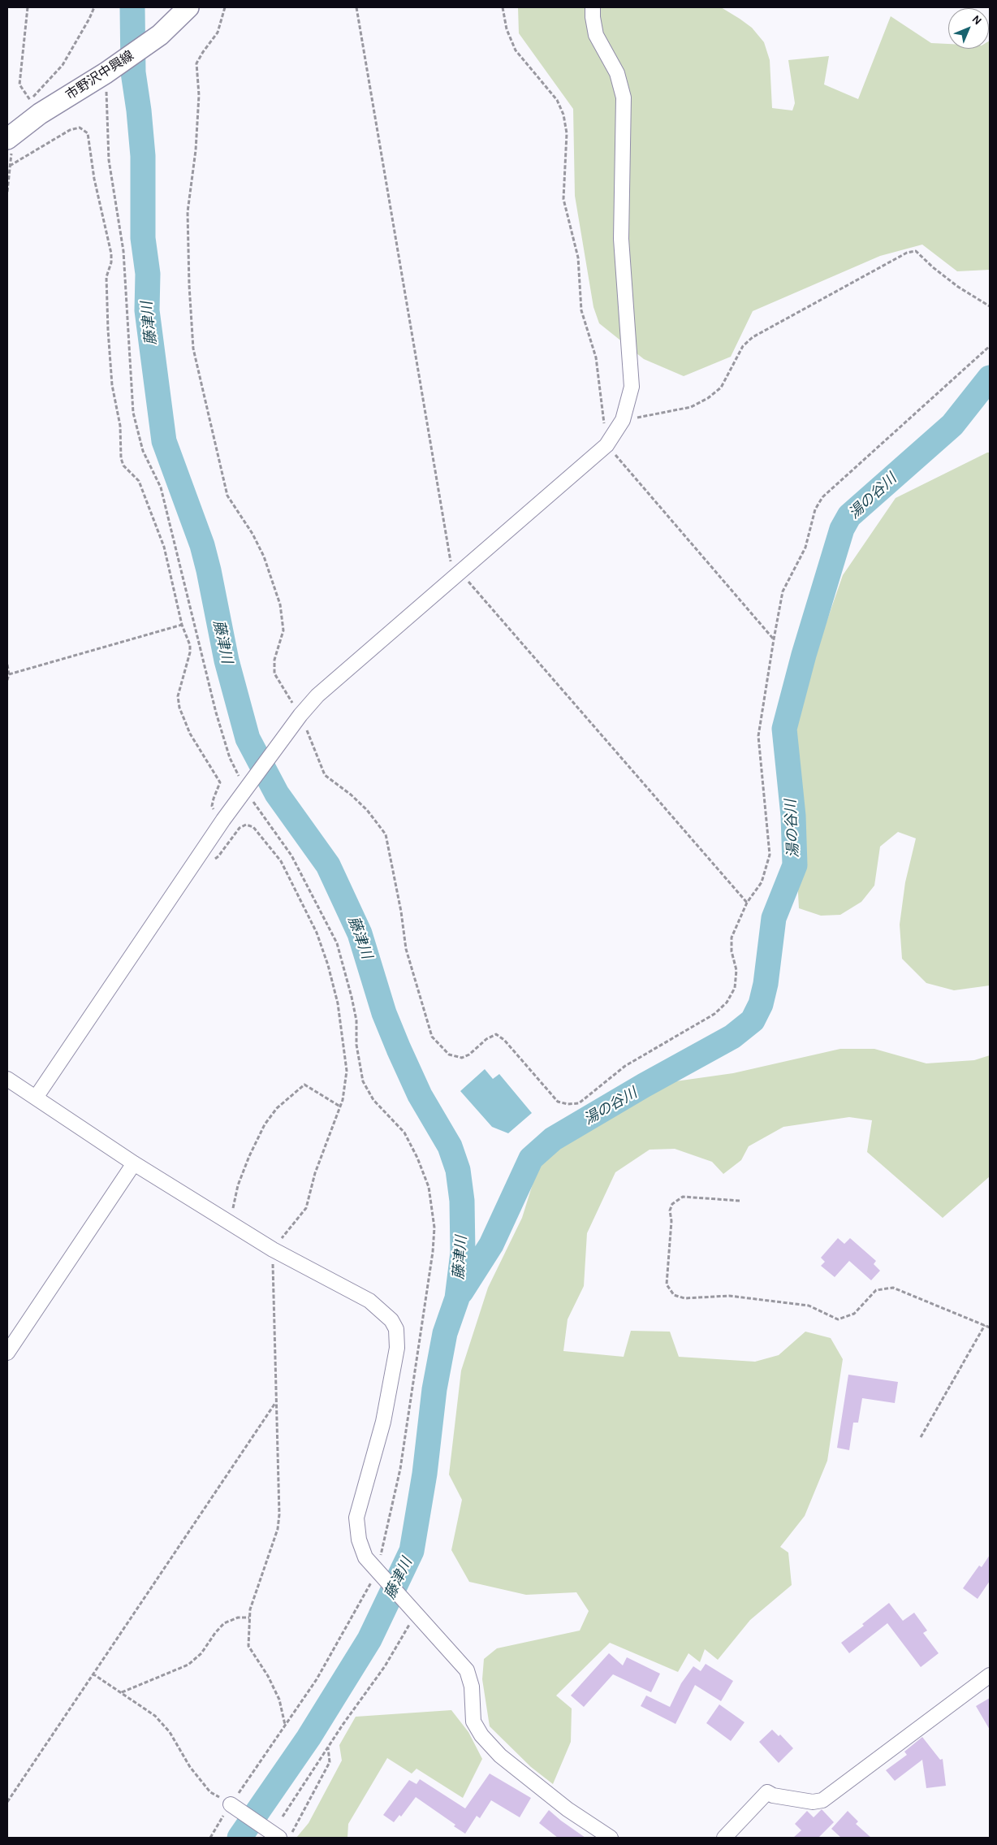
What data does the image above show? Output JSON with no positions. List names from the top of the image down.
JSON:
{
  "streets": {
    "main road": ["市野沢中興線"]
  },
  "water": ["藤津川", "湯の谷川"],
  "north": "top right"
}
